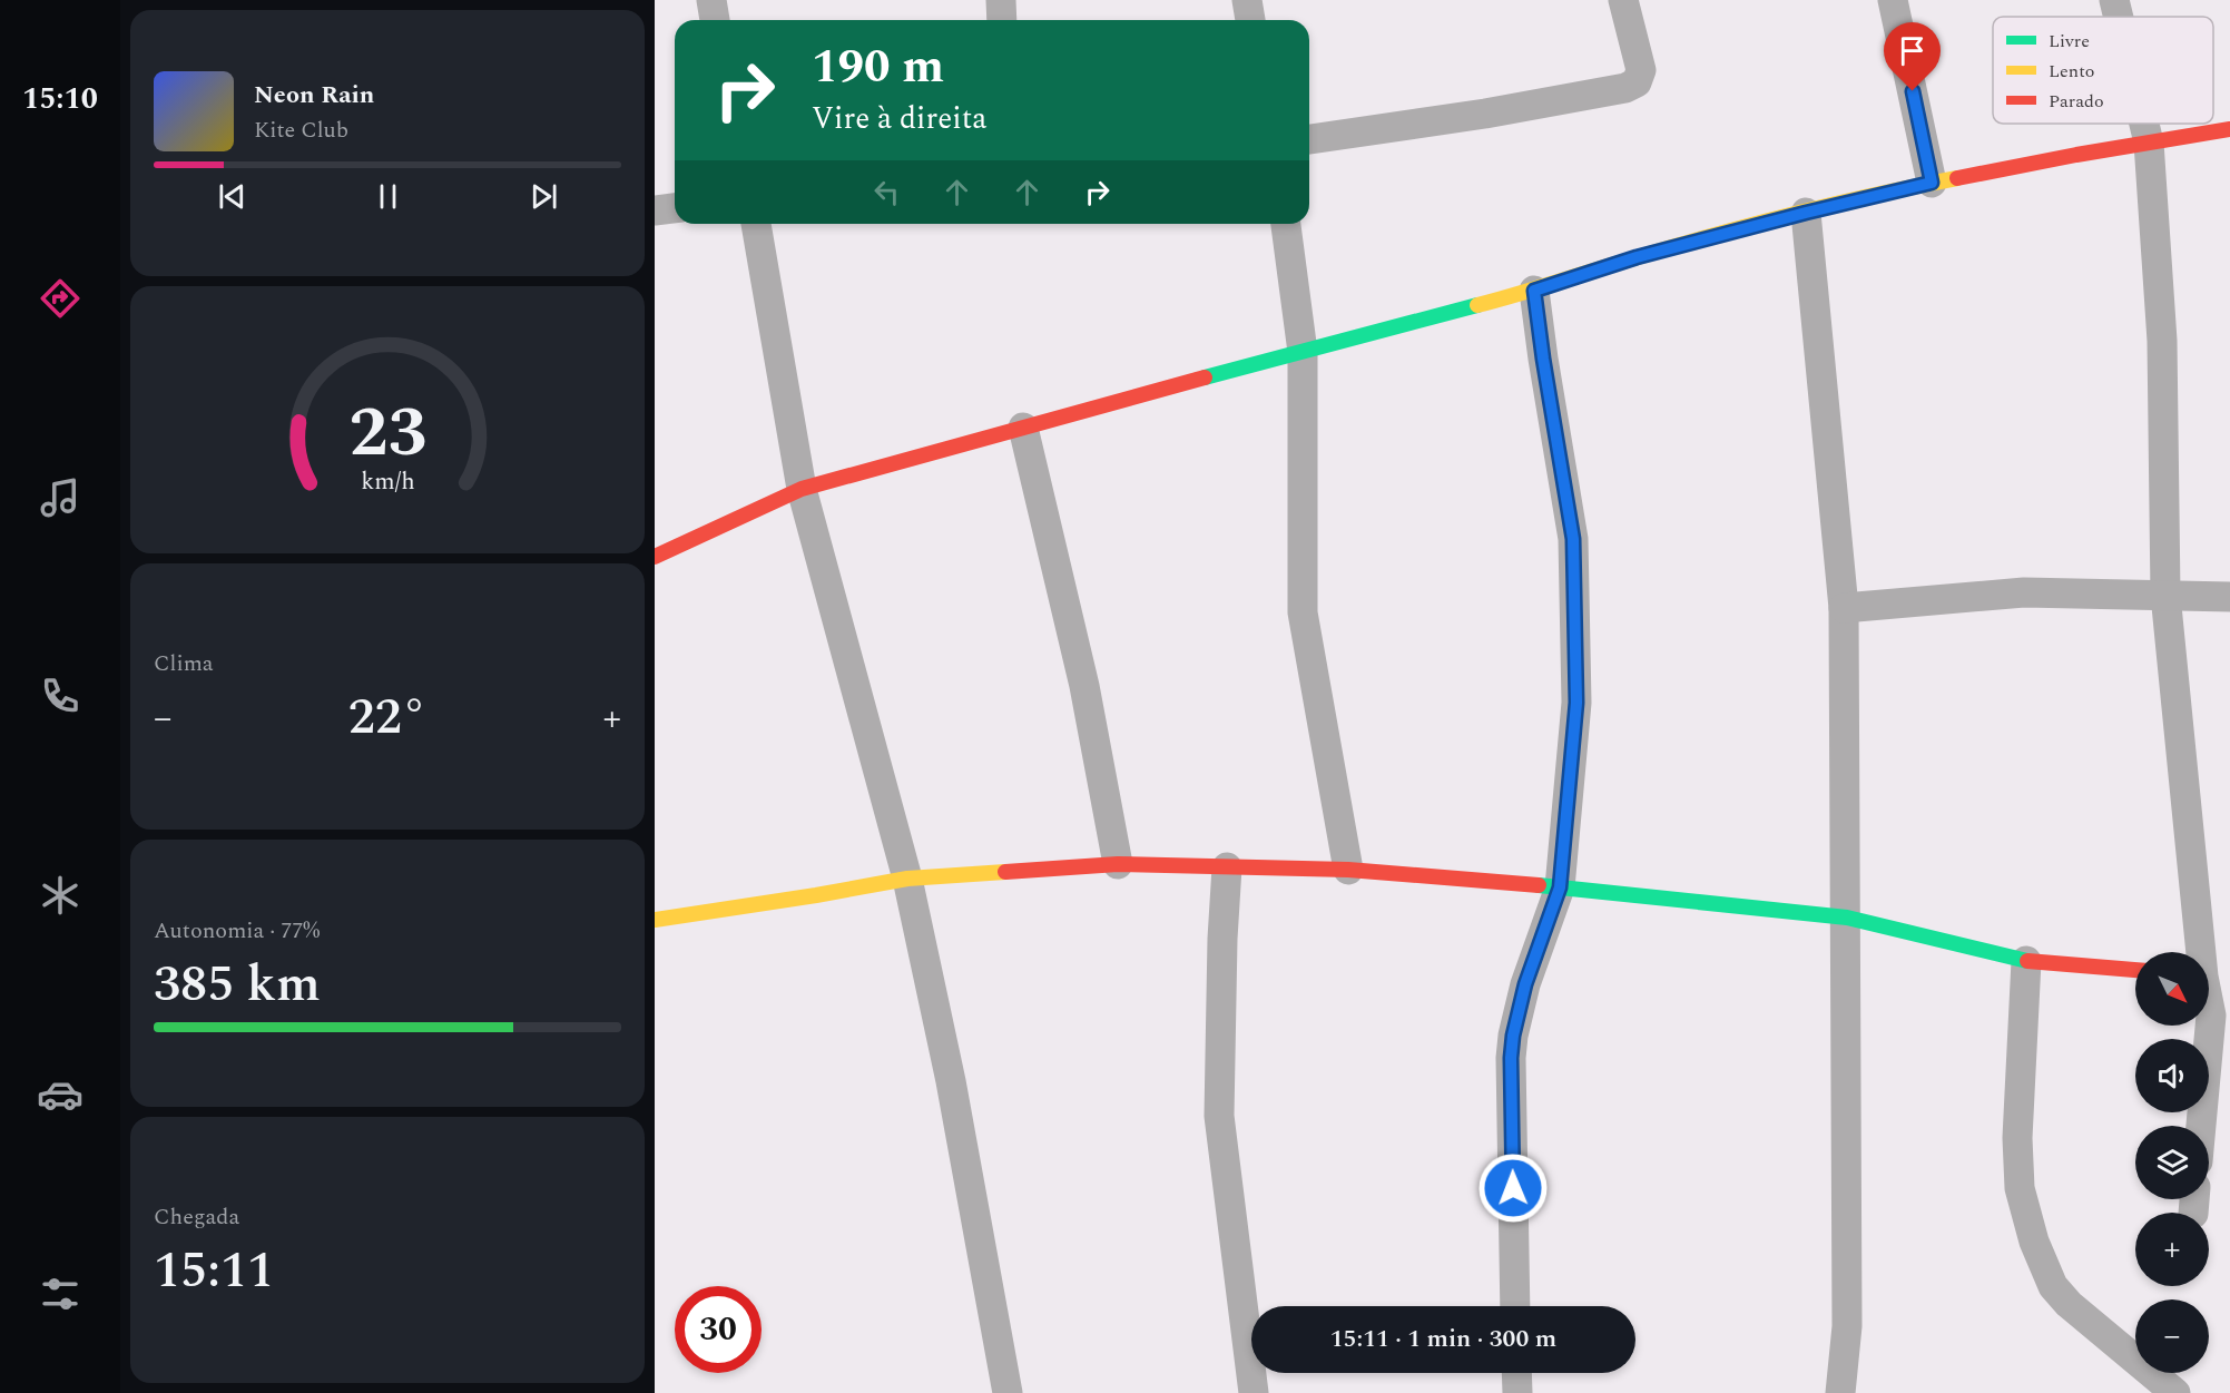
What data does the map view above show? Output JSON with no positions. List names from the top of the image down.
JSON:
{
  "legend": ["Livre", "Lento", "Parado"],
  "north": "bottom right",
  "page": {
    "tabs": "15:10",
    "turn": ["190 m", "Vire à direita"],
    "song": ["Neon Rain", "Kite Club"],
    "tile": [
      "Clima",
      ["Autonomia · 77%", "385 km"],
      ["Chegada", "15:11"]
    ],
    "heat": ["−", "22°", "+"],
    "map_buttons": ["+", "−"],
    "limit": "30",
    "trip": "15:11 · 1 min · 300 m",
    "gauge": ["23", "km/h"]
  }
}
